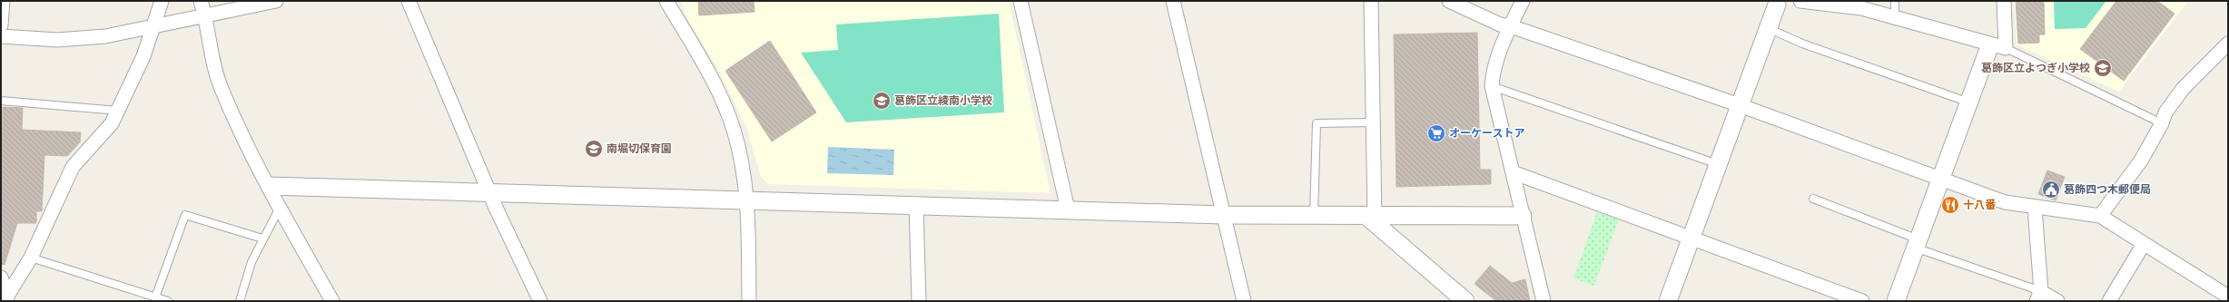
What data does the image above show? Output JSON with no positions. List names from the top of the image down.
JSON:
{
  "places": {
    "school or university": ["葛飾区立よつぎ小学校", "葛飾区立綾南小学校", "南堀切保育園"],
    "supermarket": ["オーケーストア"],
    "public building": ["葛飾四つ木郵便局"],
    "restaurant": ["十八番"]
  }
}
